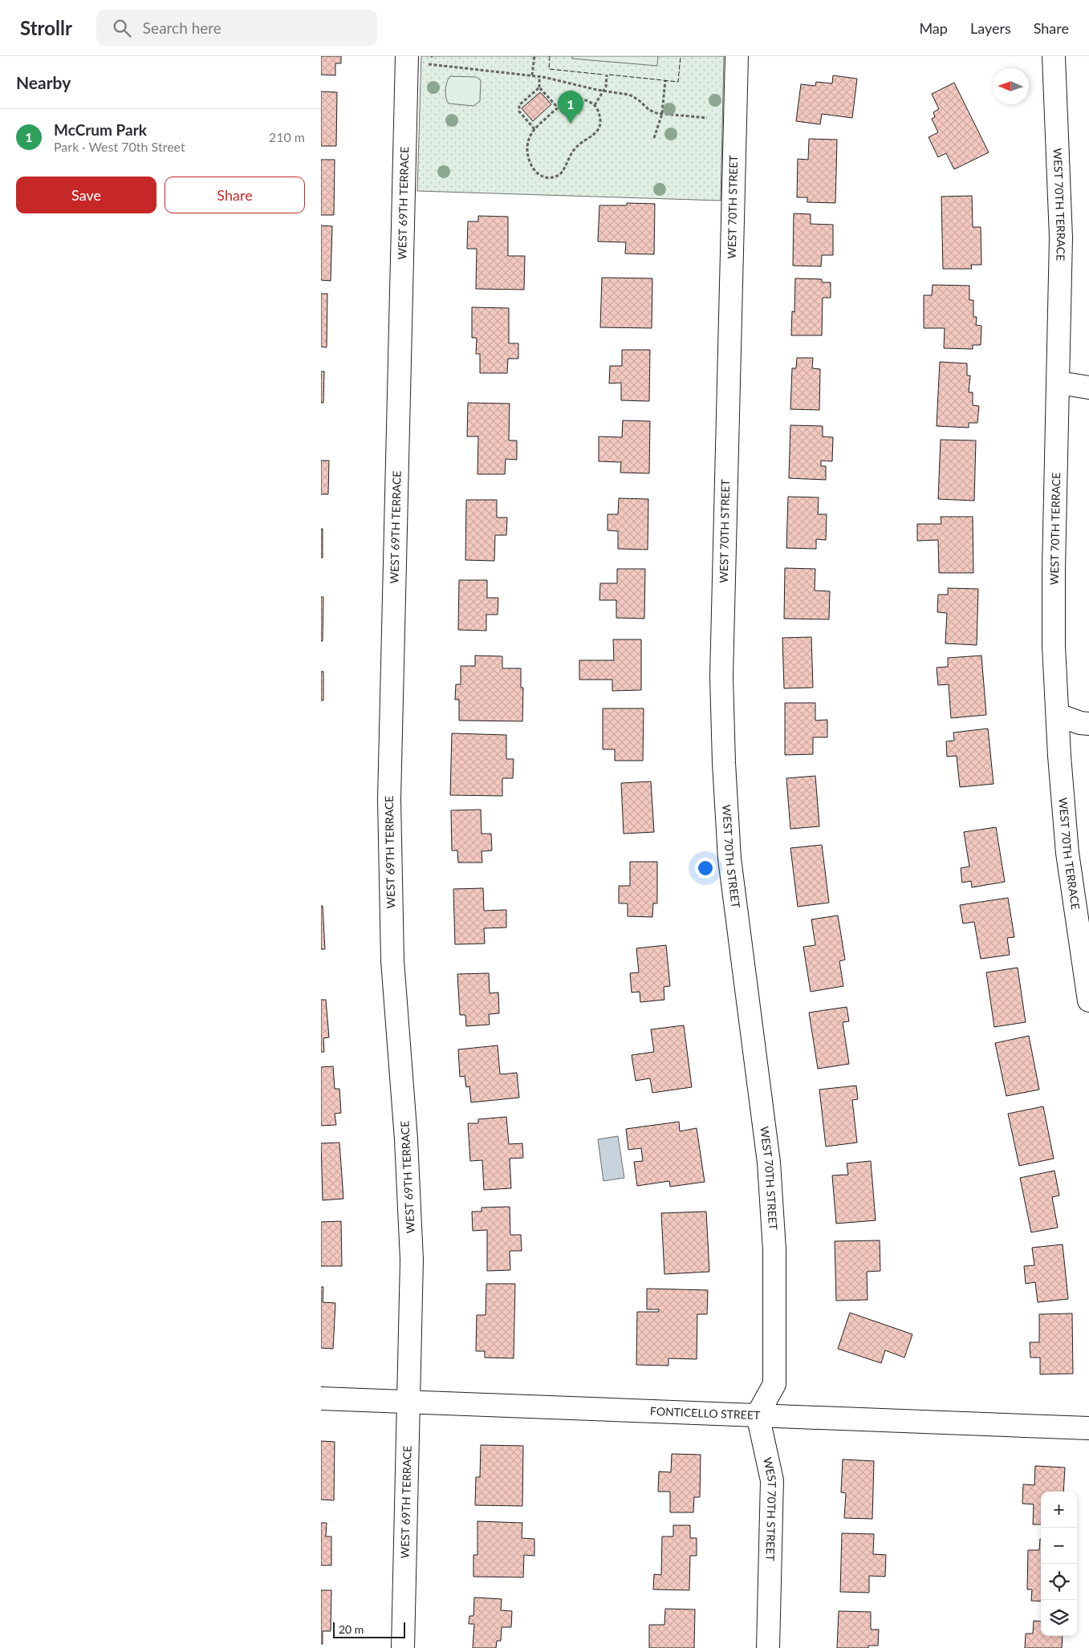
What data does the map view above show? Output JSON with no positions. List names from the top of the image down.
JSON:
{
  "streets": {
    "street": [
      "WEST 69TH TERRACE",
      "WEST 70TH TERRACE",
      "WEST 70TH STREET",
      "FONTICELLO STREET"
    ]
  },
  "crossings": [
    ["WEST 69TH TERRACE", "FONTICELLO STREET"],
    ["WEST 70TH STREET", "FONTICELLO STREET"]
  ],
  "scale_bar": "20 m",
  "north": "left",
  "page": {
    "header": "Strollr",
    "search": "Search here",
    "nav": ["Map", "Layers", "Share"],
    "heading": "Nearby",
    "pins": "1",
    "list": [
      {
        "mark": "1",
        "name": "McCrum Park",
        "note": "Park · West 70th Street",
        "value": "210 m"
      }
    ],
    "buttons": ["Save", "Share"],
    "map_buttons": ["+", "−"],
    "scale": "20 m"
  }
}
